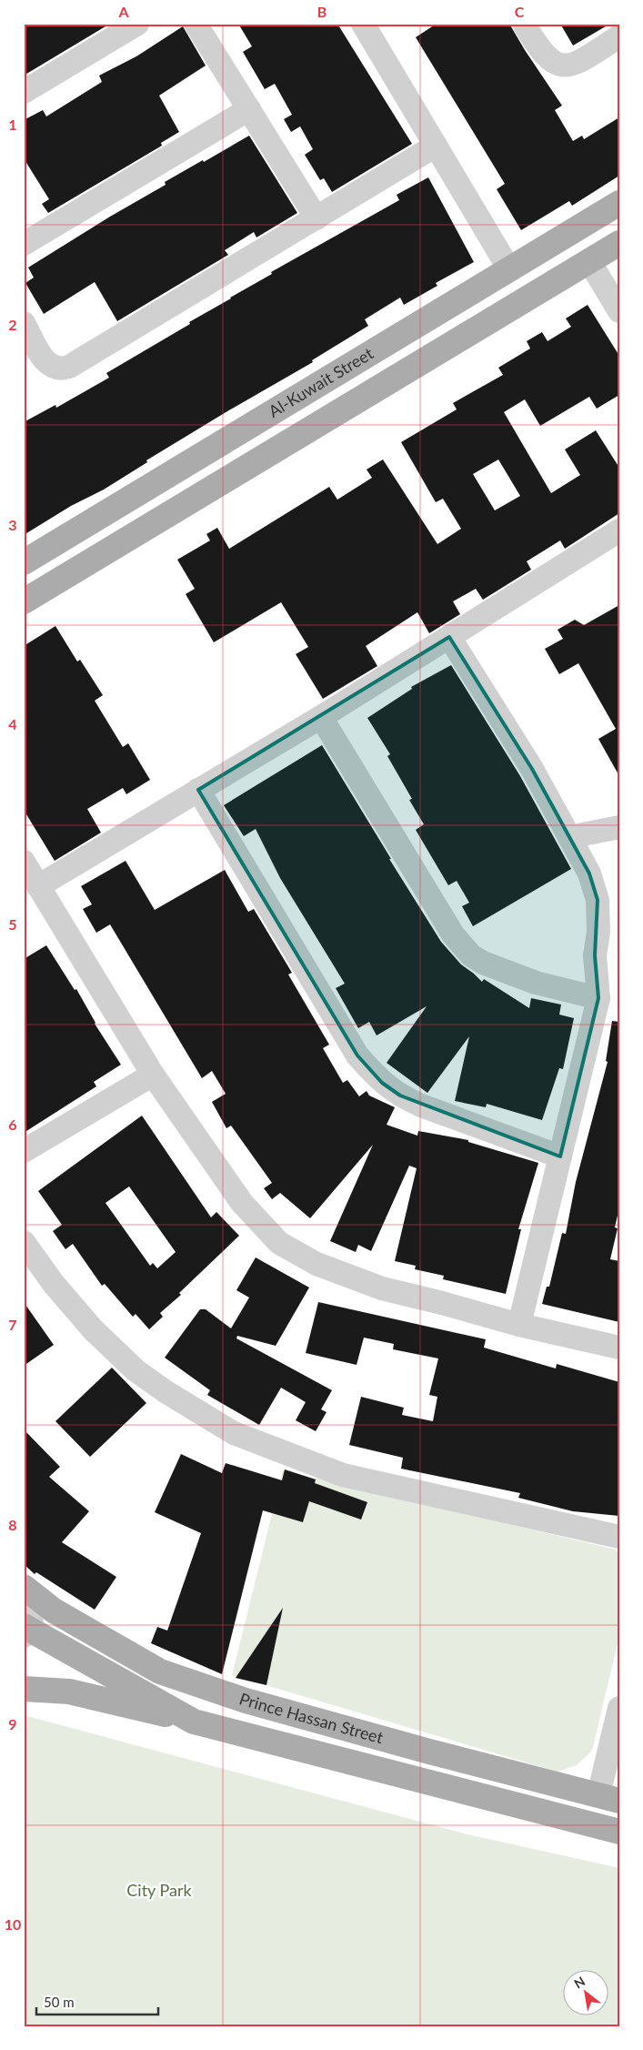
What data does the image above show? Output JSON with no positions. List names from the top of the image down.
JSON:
{
  "streets": {
    "main road": ["Al-Kuwait Street", "Prince Hassan Street"]
  },
  "parks": ["City Park"],
  "scale_bar": "50 m",
  "north": "top left",
  "grid": {
    "columns": ["A", "B", "C"],
    "rows": [
      "1",
      "2",
      "3",
      "4",
      "5",
      "6",
      "7",
      "8",
      "9",
      "10"
    ]
  }
}
